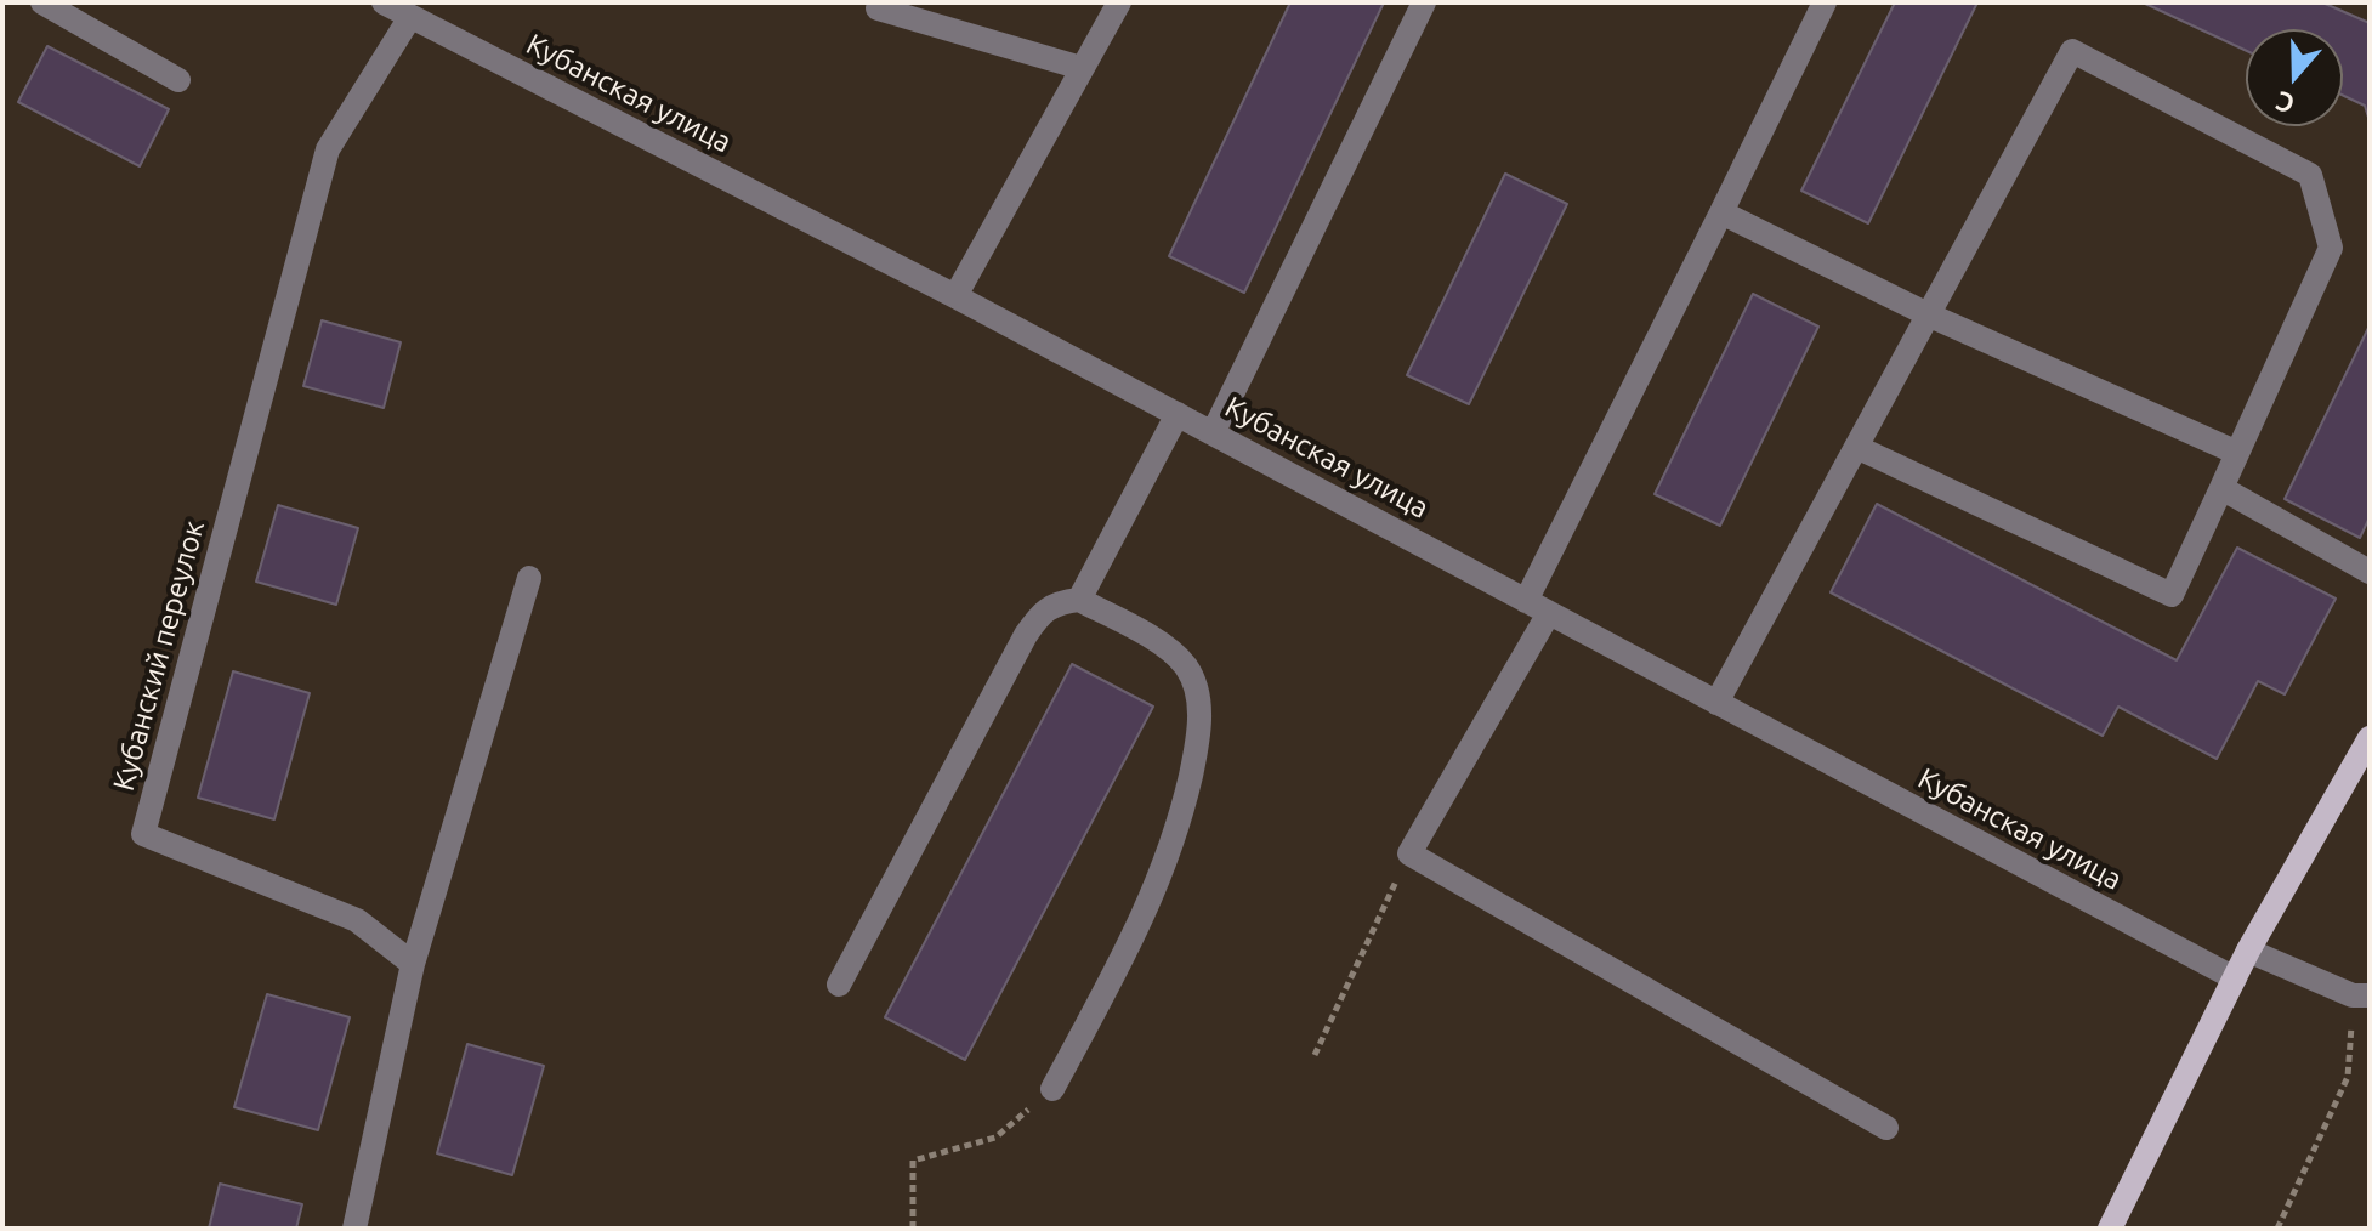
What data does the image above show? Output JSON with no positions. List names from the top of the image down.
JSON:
{
  "streets": {
    "street": ["Кубанская улица", "Кубанский переулок"]
  },
  "crossings": [
    ["Кубанская улица", "Кубанский переулок"]
  ],
  "north": "bottom"
}
